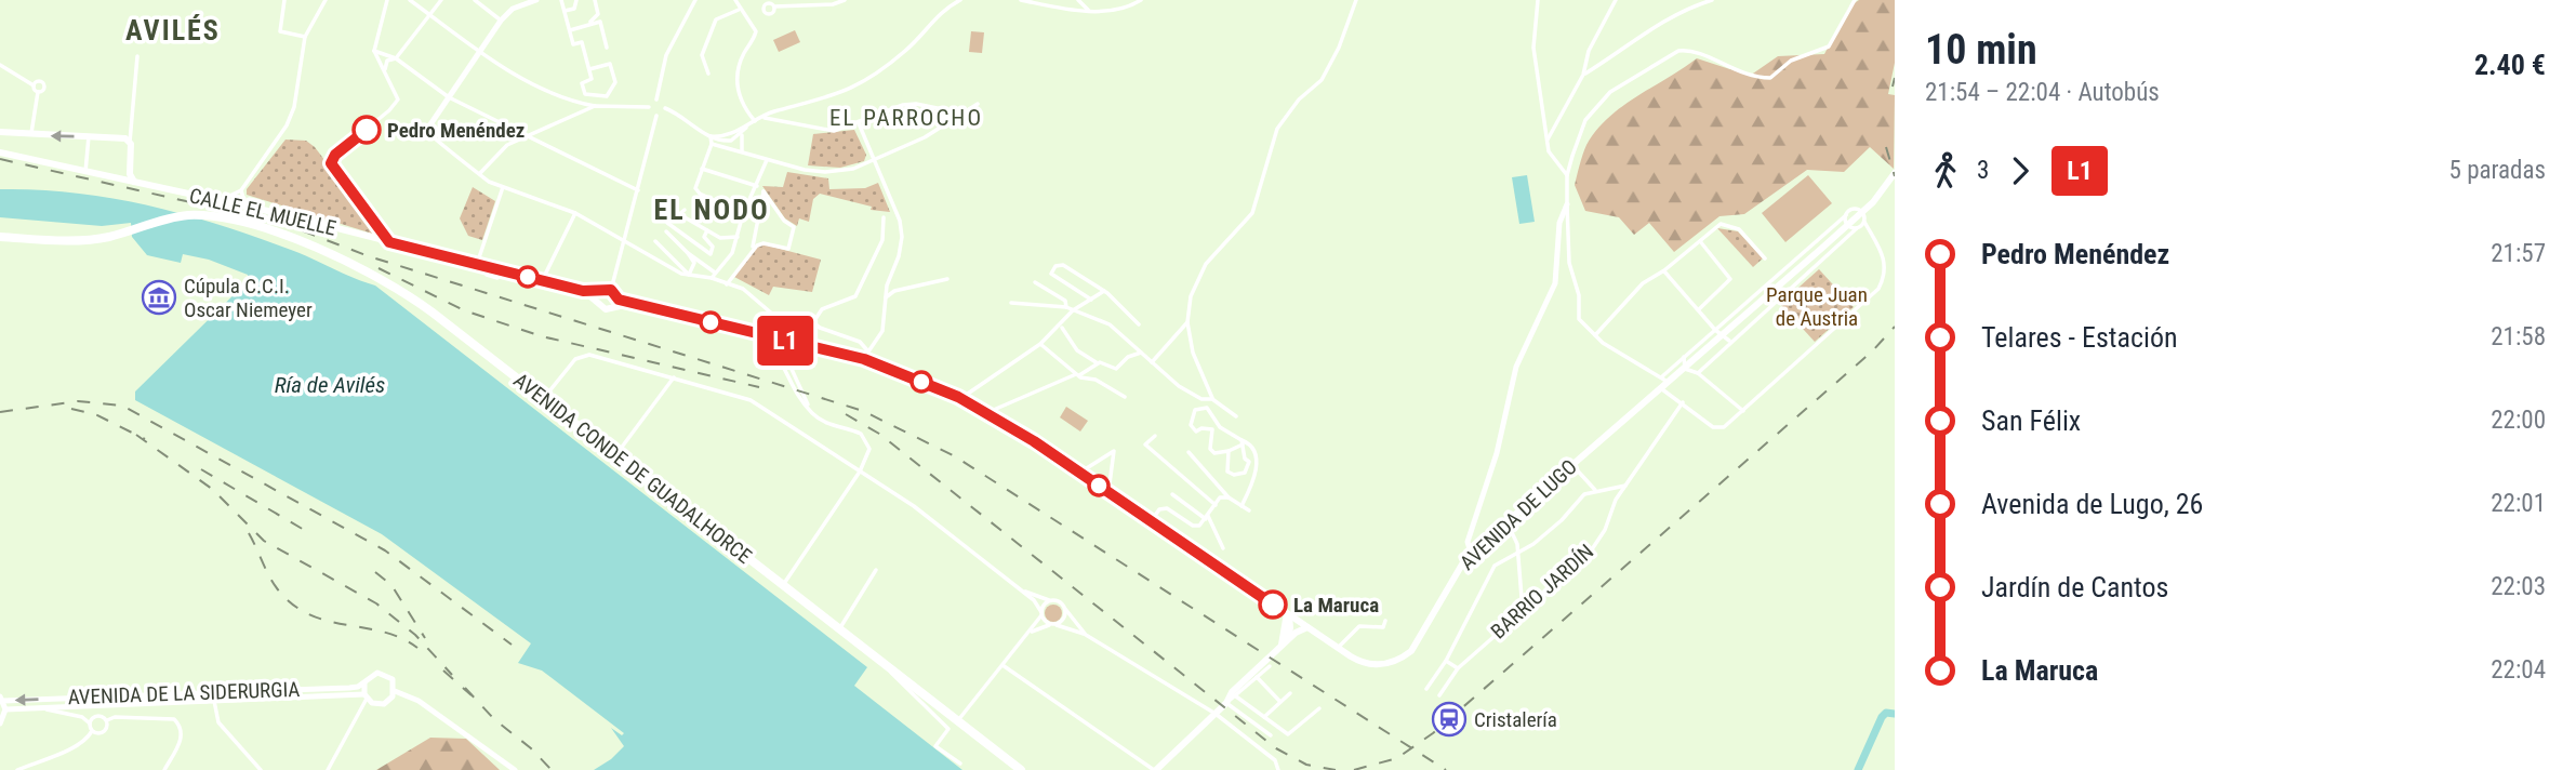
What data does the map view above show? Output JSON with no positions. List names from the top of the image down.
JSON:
{
  "streets": {
    "highway": ["AVENIDA CONDE DE GUADALHORCE"],
    "main road": ["CALLE EL MUELLE", "AVENIDA DE LUGO"],
    "street": ["BARRIO JARDÍN", "AVENIDA DE LA SIDERURGIA"]
  },
  "districts": ["AVILÉS", "EL PARROCHO", "EL NODO"],
  "water": ["Ría de Avilés"],
  "parks": ["Parque Juan de Austria"],
  "places": {
    "other": ["Pedro Menéndez", "La Maruca"],
    "museum": ["Cúpula C.C.I. Oscar Niemeyer"],
    "station": ["Cristalería"]
  },
  "lines": ["bus line L1"],
  "page": {
    "on_map": "L1",
    "heading": ["10 min", "21:54 – 22:04 · Autobús", "2.40 €"],
    "legs": ["3", "L1", "5 paradas"],
    "list": [
      {
        "name": "Pedro Menéndez",
        "value": "21:57"
      },
      {
        "name": "Telares - Estación",
        "value": "21:58"
      },
      {
        "name": "San Félix",
        "value": "22:00"
      },
      {
        "name": "Avenida de Lugo, 26",
        "value": "22:01"
      },
      {
        "name": "Jardín de Cantos",
        "value": "22:03"
      },
      {
        "name": "La Maruca",
        "value": "22:04"
      }
    ]
  }
}
